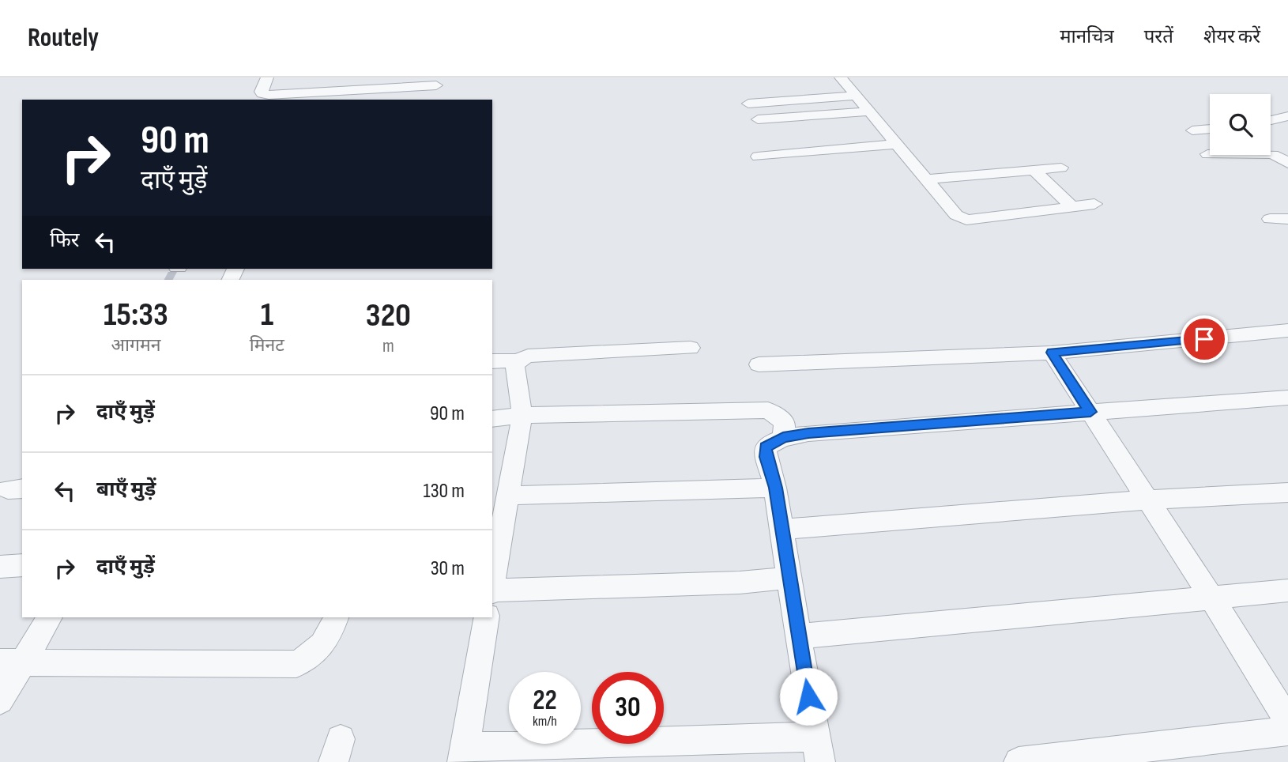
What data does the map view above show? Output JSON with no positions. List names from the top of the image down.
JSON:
{
  "page": {
    "header": "Routely",
    "nav": ["मानचित्र", "परतें", "शेयर करें"],
    "turn": ["90 m", "दाएँ मुड़ें"],
    "then": "फिर",
    "eta": [
      "15:33",
      "आगमन",
      "1",
      "मिनट",
      "320",
      "m"
    ],
    "list": [
      {
        "name": "दाएँ मुड़ें",
        "value": "90 m"
      },
      {
        "name": "बाएँ मुड़ें",
        "value": "130 m"
      },
      {
        "name": "दाएँ मुड़ें",
        "value": "30 m"
      }
    ],
    "speed": "22 km/h",
    "limit": "30"
  }
}
